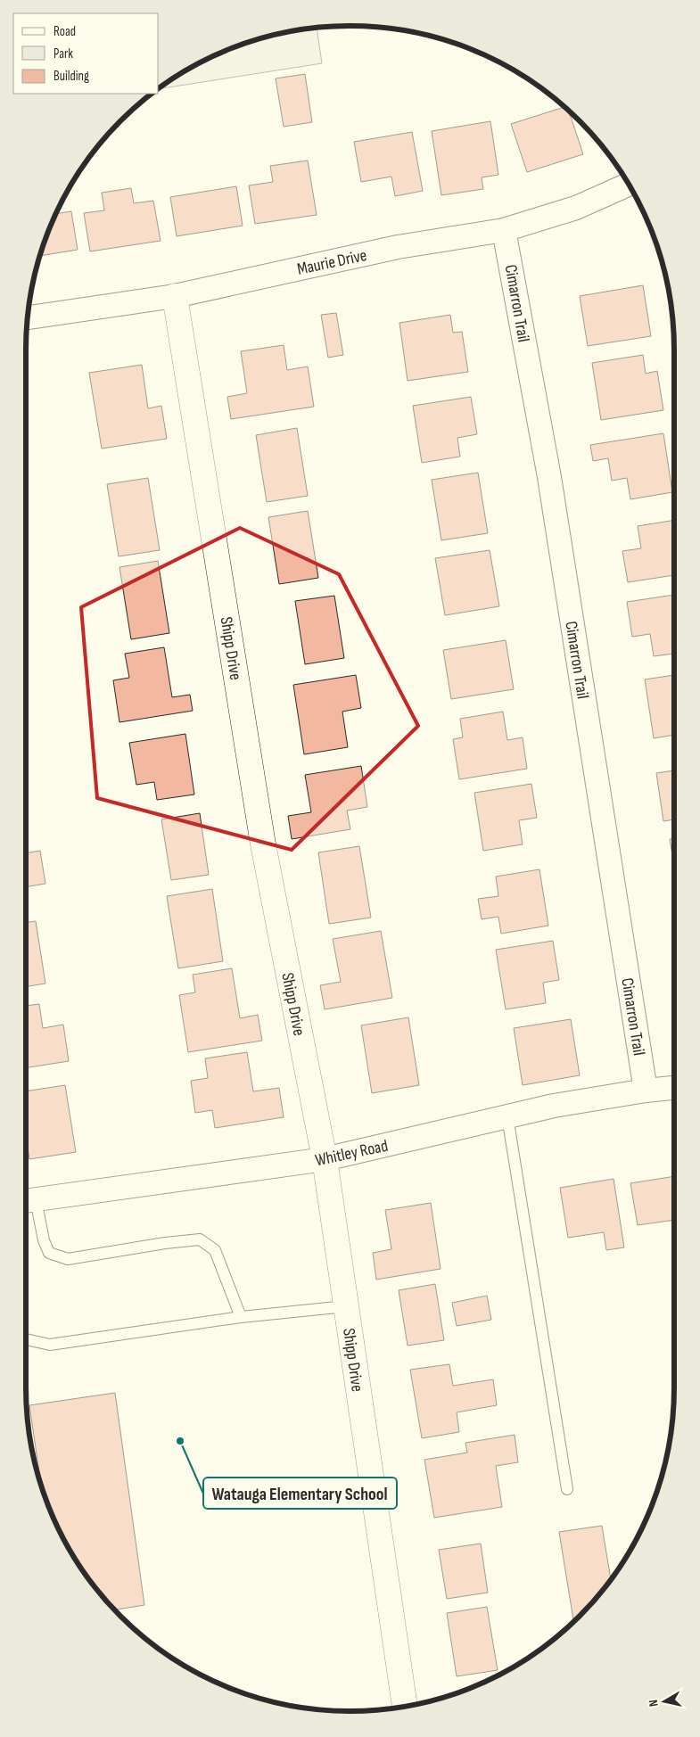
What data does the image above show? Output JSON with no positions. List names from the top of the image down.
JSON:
{
  "streets": {
    "street": [
      "Maurie Drive",
      "Cimarron Trail",
      "Shipp Drive",
      "Whitley Road"
    ]
  },
  "crossings": [
    ["Maurie Drive", "Cimarron Trail"],
    ["Maurie Drive", "Shipp Drive"],
    ["Cimarron Trail", "Whitley Road"],
    ["Shipp Drive", "Whitley Road"]
  ],
  "places": ["Watauga Elementary School"],
  "legend": ["Road", "Park", "Building"],
  "north": "left"
}
